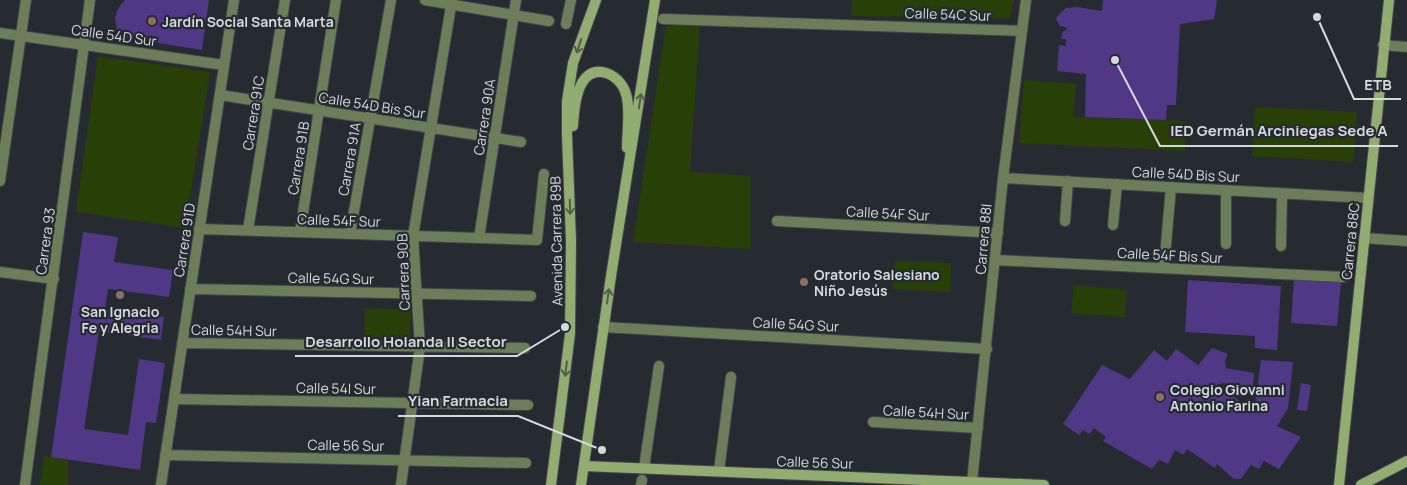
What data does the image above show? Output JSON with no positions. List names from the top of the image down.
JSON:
{
  "streets": {
    "main road": ["Avenida Carrera 89B", "Carrera 88C", "Calle 56 Sur"],
    "street": [
      "Calle 54C Sur",
      "Calle 54D Sur",
      "Calle 54D Bis Sur",
      "Carrera 91C",
      "Carrera 90A",
      "Carrera 91B",
      "Carrera 91A",
      "Calle 54F Sur",
      "Carrera 88I",
      "Carrera 91D",
      "Carrera 93",
      "Calle 54F Bis Sur",
      "Carrera 90B",
      "Calle 54G Sur",
      "Calle 54H Sur",
      "Calle 54I Sur"
    ]
  },
  "crossings": [
    ["Calle 54C Sur", "Carrera 88I"],
    ["Calle 54D Sur", "Carrera 91D"],
    ["Calle 54D Sur", "Carrera 93"],
    ["Calle 54D Bis Sur", "Carrera 91C"],
    ["Calle 54D Bis Sur", "Carrera 90A"],
    ["Calle 54D Bis Sur", "Carrera 91B"],
    ["Calle 54D Bis Sur", "Carrera 91A"],
    ["Calle 54D Bis Sur", "Carrera 88I"],
    ["Calle 54D Bis Sur", "Carrera 91D"],
    ["Calle 54D Bis Sur", "Carrera 88C"],
    ["Calle 54D Bis Sur", "Carrera 90B"],
    ["Carrera 91C", "Calle 54F Sur"],
    ["Carrera 90A", "Calle 54F Sur"],
    ["Carrera 91B", "Calle 54F Sur"],
    ["Carrera 91A", "Calle 54F Sur"],
    ["Calle 54F Sur", "Carrera 88I"],
    ["Calle 54F Sur", "Carrera 91D"],
    ["Calle 54F Sur", "Carrera 90B"],
    ["Carrera 88I", "Calle 54F Bis Sur"],
    ["Carrera 88I", "Calle 54G Sur"],
    ["Carrera 88I", "Calle 54H Sur"],
    ["Carrera 88I", "Calle 56 Sur"],
    ["Carrera 91D", "Calle 54G Sur"],
    ["Carrera 91D", "Calle 54H Sur"],
    ["Carrera 91D", "Calle 54I Sur"],
    ["Carrera 91D", "Calle 56 Sur"],
    ["Carrera 90B", "Calle 54G Sur"],
    ["Carrera 90B", "Calle 54H Sur"],
    ["Carrera 90B", "Calle 54I Sur"],
    ["Carrera 90B", "Calle 56 Sur"]
  ],
  "places": [
    "ETB",
    "Jardín Social Santa Marta",
    "IED Germán Arciniegas Sede A",
    "Oratorio Salesiano Niño Jesús",
    "San Ignacio Fe y Alegria",
    "Desarrollo Holanda II Sector",
    "Colegio Giovanni Antonio Farina",
    "Yian Farmacia"
  ]
}
